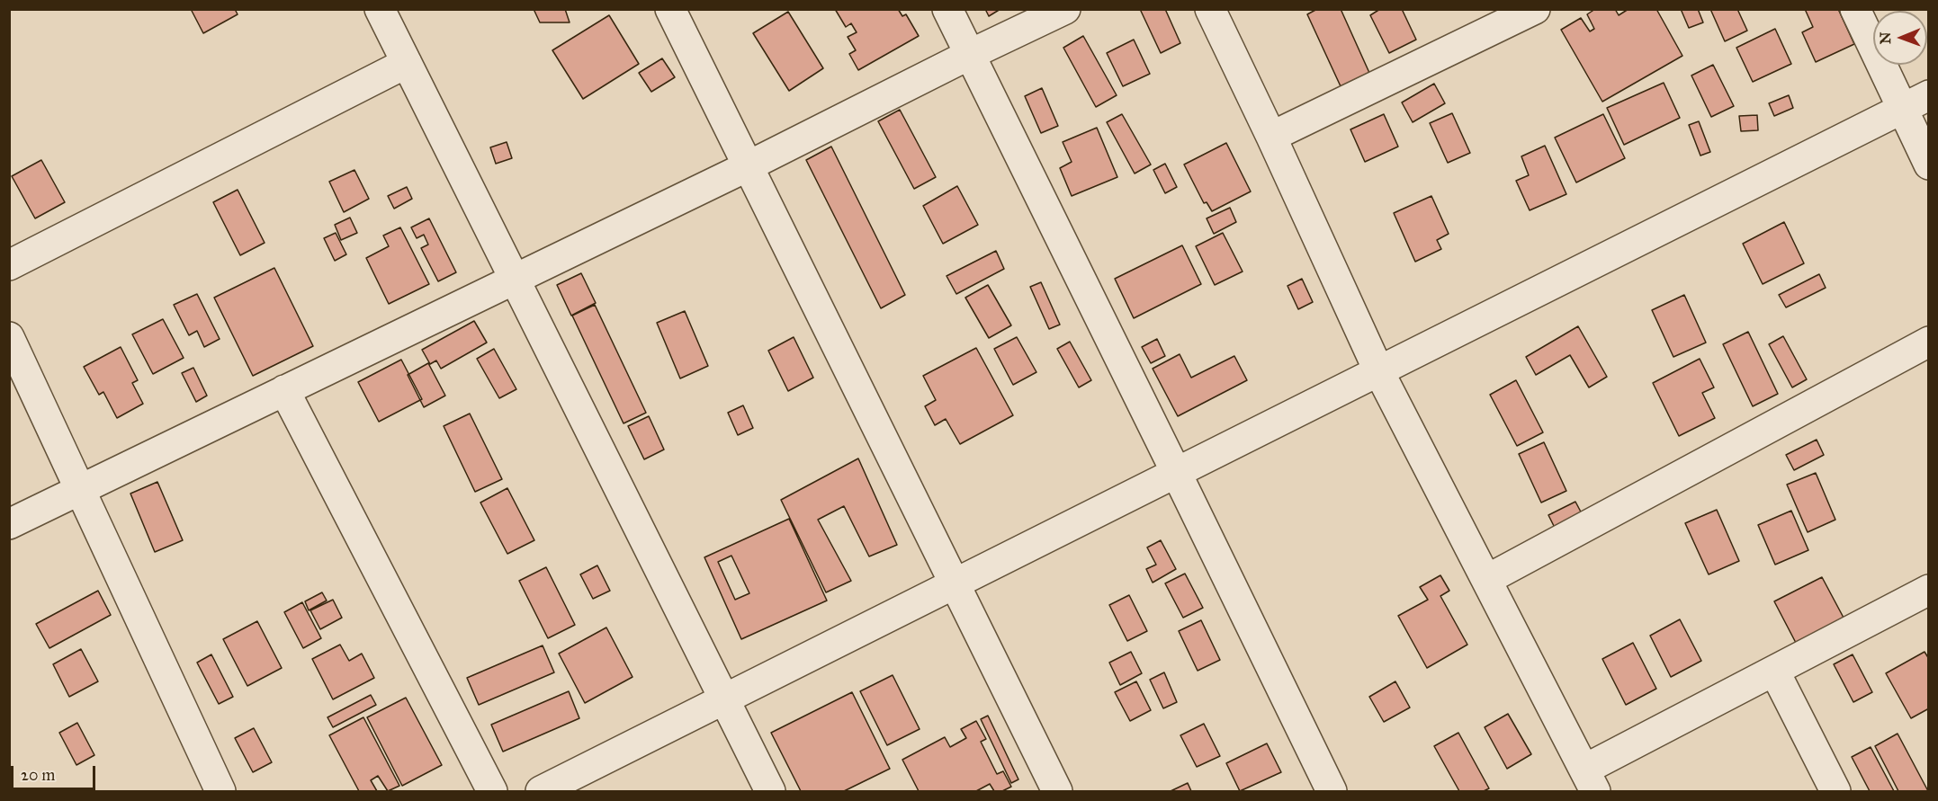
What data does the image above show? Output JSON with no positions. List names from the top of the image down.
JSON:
{
  "scale_bar": "20 m",
  "north": "left"
}
